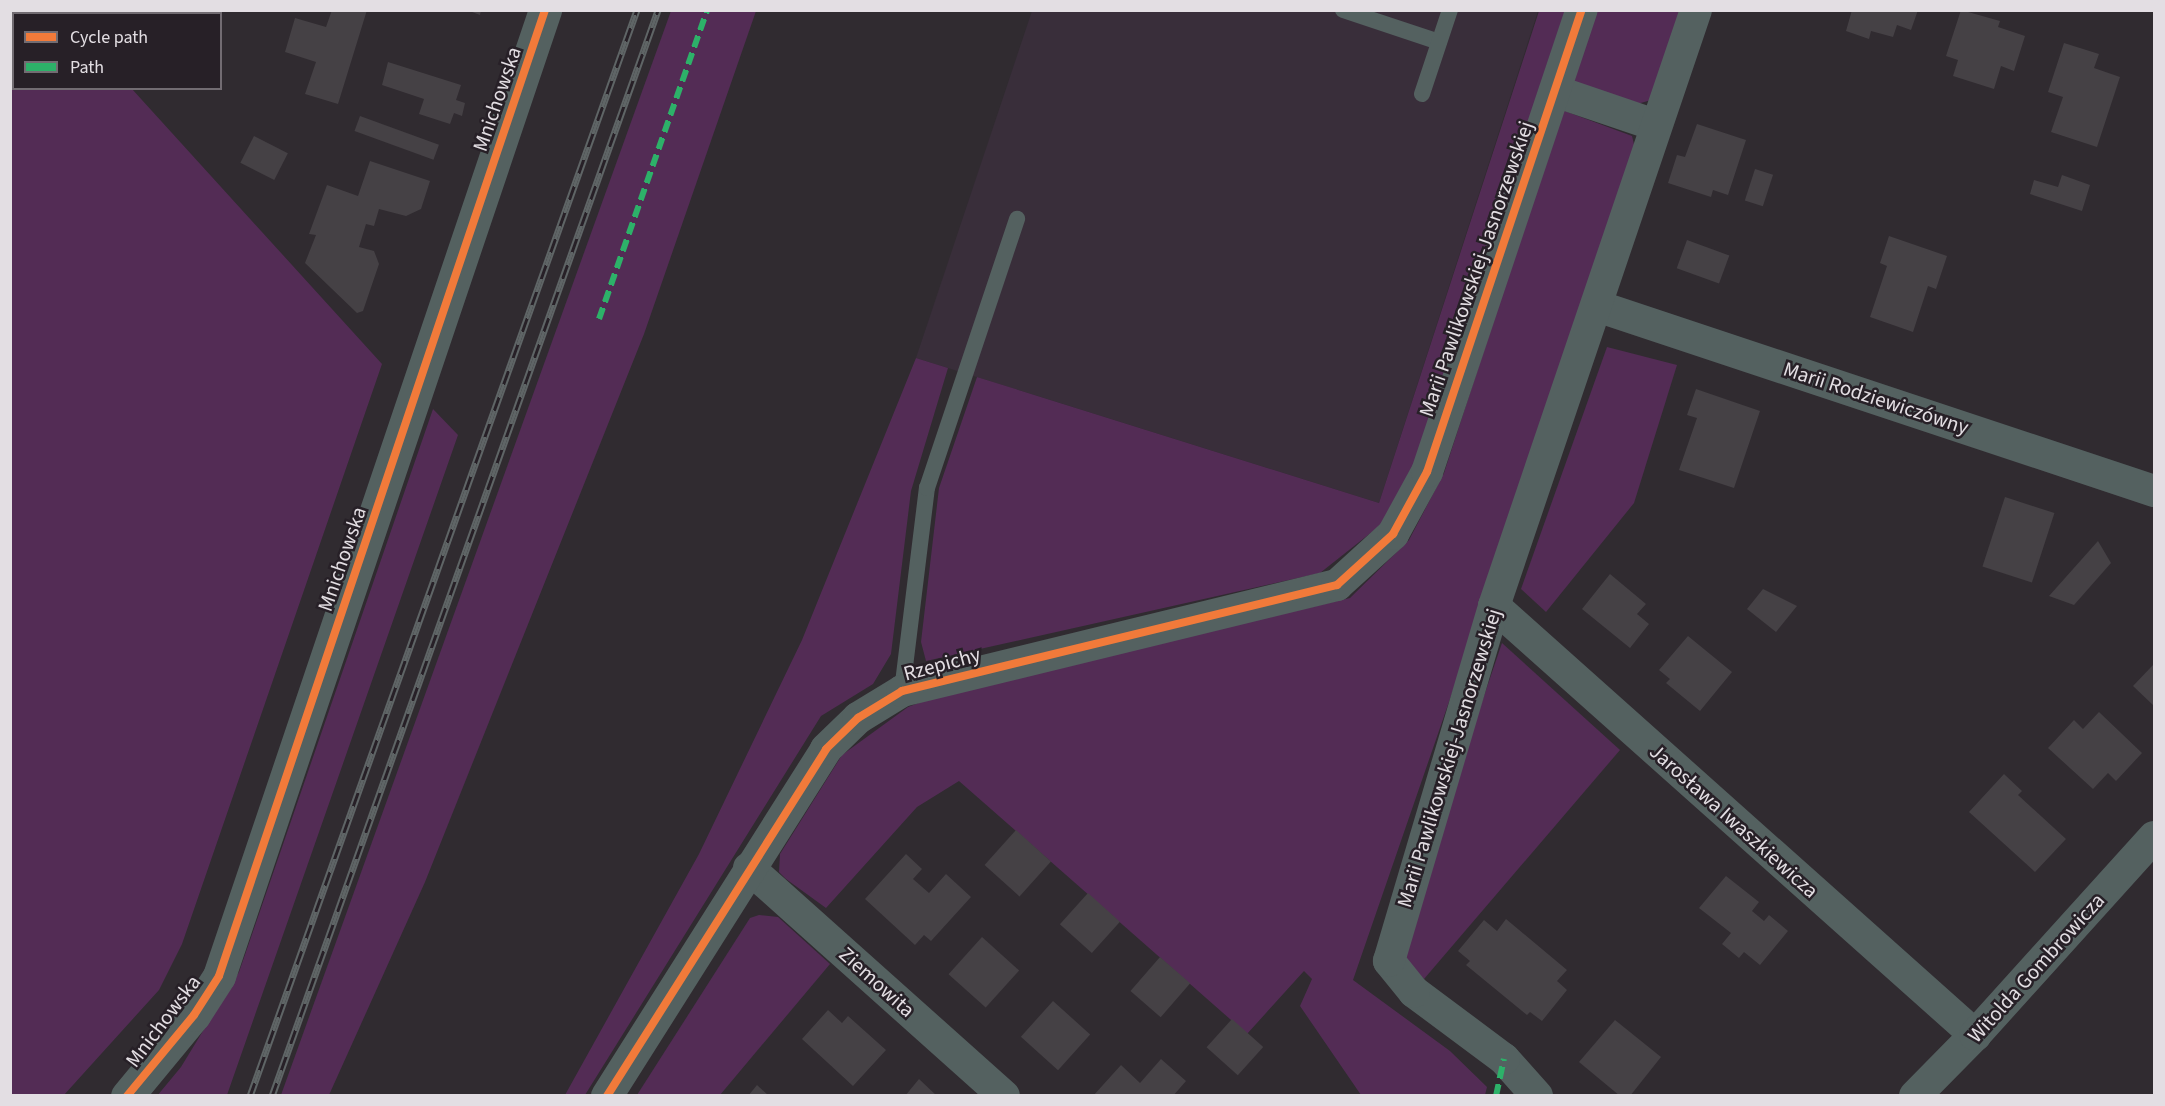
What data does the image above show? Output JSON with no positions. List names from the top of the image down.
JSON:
{
  "streets": {
    "street": [
      "Mnichowska",
      "Marii Pawlikowskiej-Jasnorzewskiej",
      "Marii Rodziewiczówny",
      "Rzepichy",
      "Jarosława Iwaszkiewicza",
      "Witolda Gombrowicza",
      "Ziemowita"
    ]
  },
  "crossings": [
    ["Marii Pawlikowskiej-Jasnorzewskiej", "Marii Rodziewiczówny"],
    ["Marii Pawlikowskiej-Jasnorzewskiej", "Rzepichy"],
    ["Marii Pawlikowskiej-Jasnorzewskiej", "Jarosława Iwaszkiewicza"],
    ["Rzepichy", "Ziemowita"],
    ["Jarosława Iwaszkiewicza", "Witolda Gombrowicza"]
  ],
  "legend": ["Cycle path", "Path"]
}
